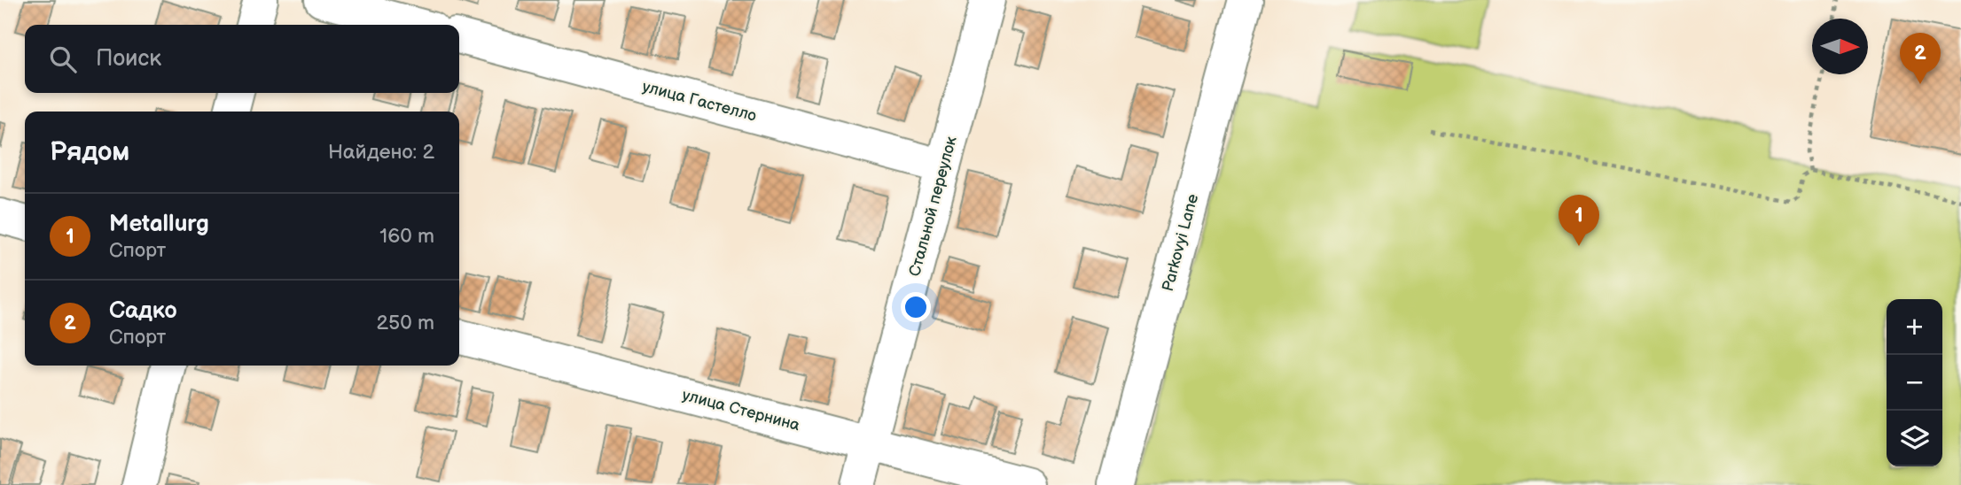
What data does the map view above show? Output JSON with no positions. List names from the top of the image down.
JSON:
{
  "streets": {
    "street": [
      "улица Гастелло",
      "Стальной переулок",
      "Parkovyi Lane",
      "улица Стернина"
    ]
  },
  "crossings": [
    ["улица Гастелло", "Стальной переулок"],
    ["Стальной переулок", "улица Стернина"]
  ],
  "north": "right",
  "page": {
    "search": "Поиск",
    "pins": ["2", "1"],
    "heading": ["Рядом", "Найдено: 2"],
    "list": [
      {
        "mark": "1",
        "name": "Metallurg",
        "note": "Спорт",
        "value": "160 m"
      },
      {
        "mark": "2",
        "name": "Садко",
        "note": "Спорт",
        "value": "250 m"
      }
    ],
    "map_buttons": ["+", "−"]
  }
}
